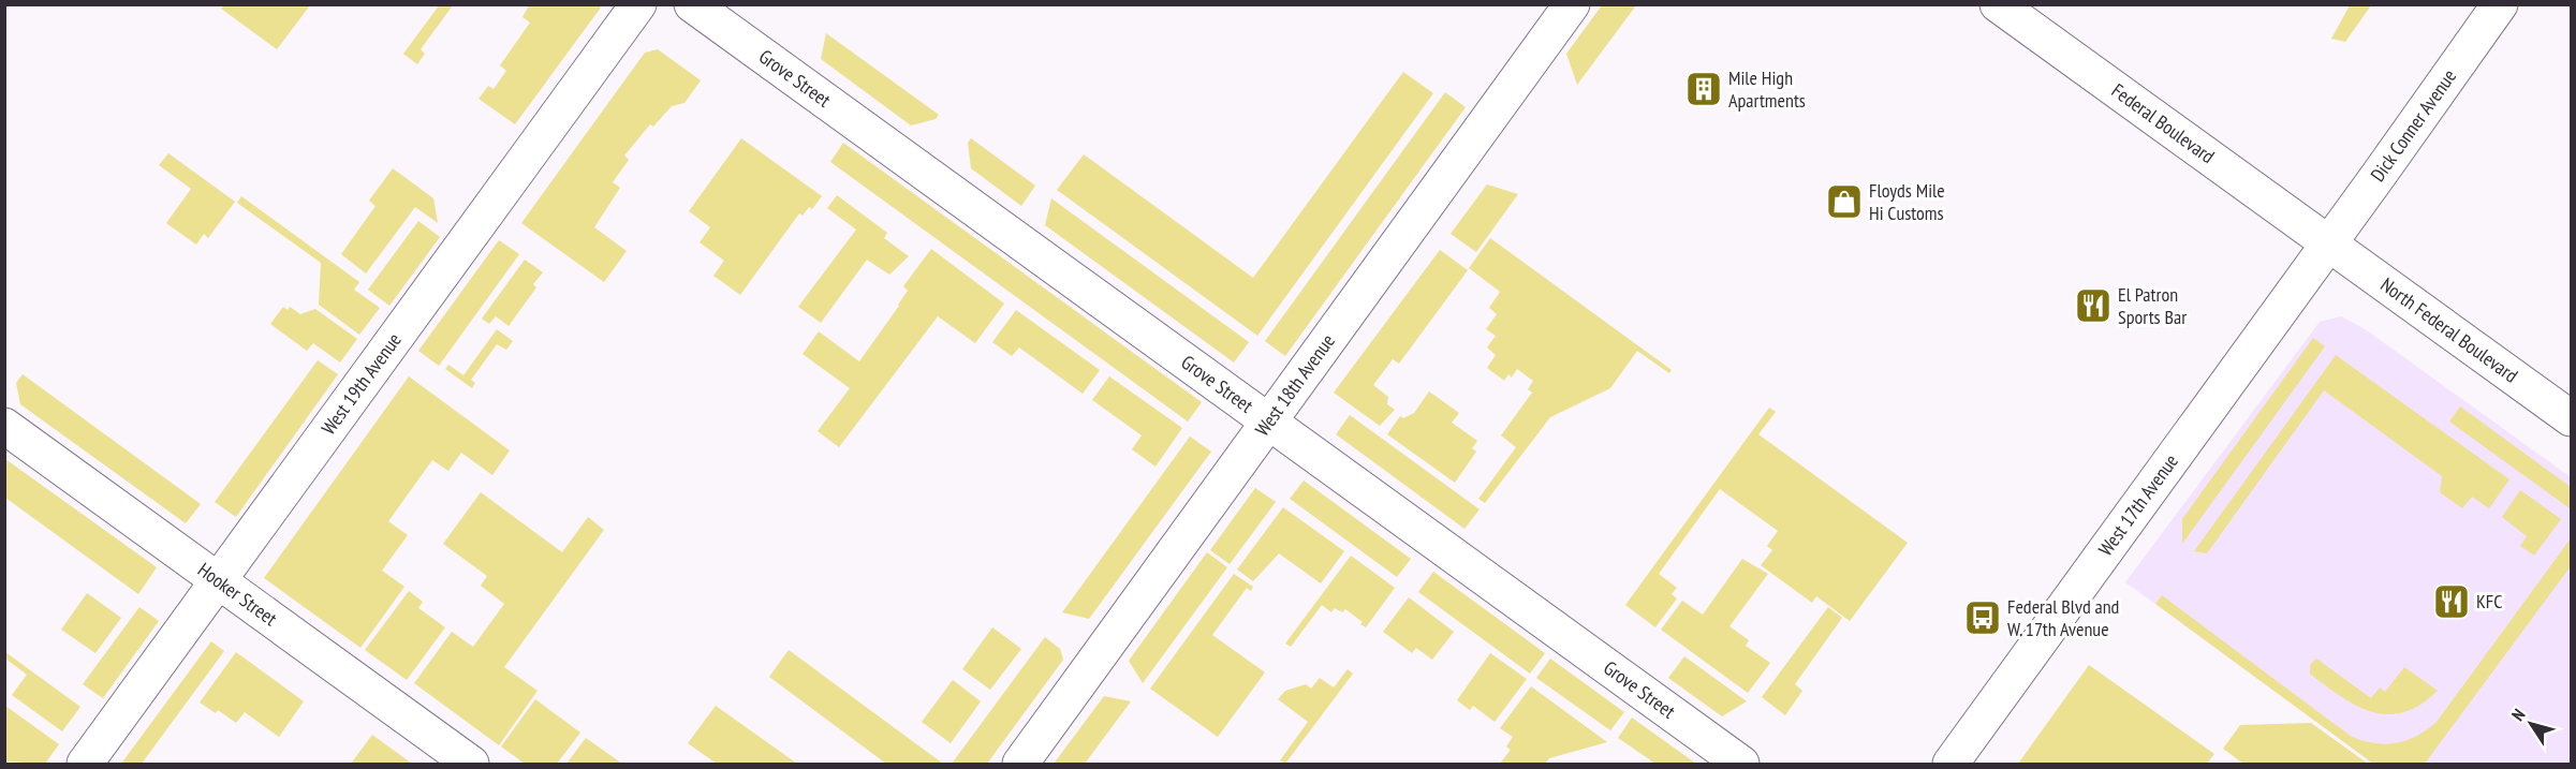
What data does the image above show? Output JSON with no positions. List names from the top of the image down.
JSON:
{
  "streets": {
    "street": [
      "Grove Street",
      "Federal Boulevard",
      "Dick Conner Avenue",
      "North Federal Boulevard",
      "West 18th Avenue",
      "West 19th Avenue",
      "West 17th Avenue",
      "Hooker Street"
    ]
  },
  "crossings": [
    ["Grove Street", "West 18th Avenue"],
    ["Federal Boulevard", "Dick Conner Avenue"],
    ["Federal Boulevard", "North Federal Boulevard"],
    ["Federal Boulevard", "West 17th Avenue"],
    ["Dick Conner Avenue", "North Federal Boulevard"],
    ["Dick Conner Avenue", "West 17th Avenue"],
    ["North Federal Boulevard", "West 17th Avenue"],
    ["West 19th Avenue", "Hooker Street"]
  ],
  "places": {
    "building": ["Mile High Apartments"],
    "shop": ["Floyds Mile Hi Customs"],
    "restaurant": ["El Patron Sports Bar", "KFC"],
    "bus stop": ["Federal Blvd and W. 17th Avenue"]
  },
  "north": "top left"
}
